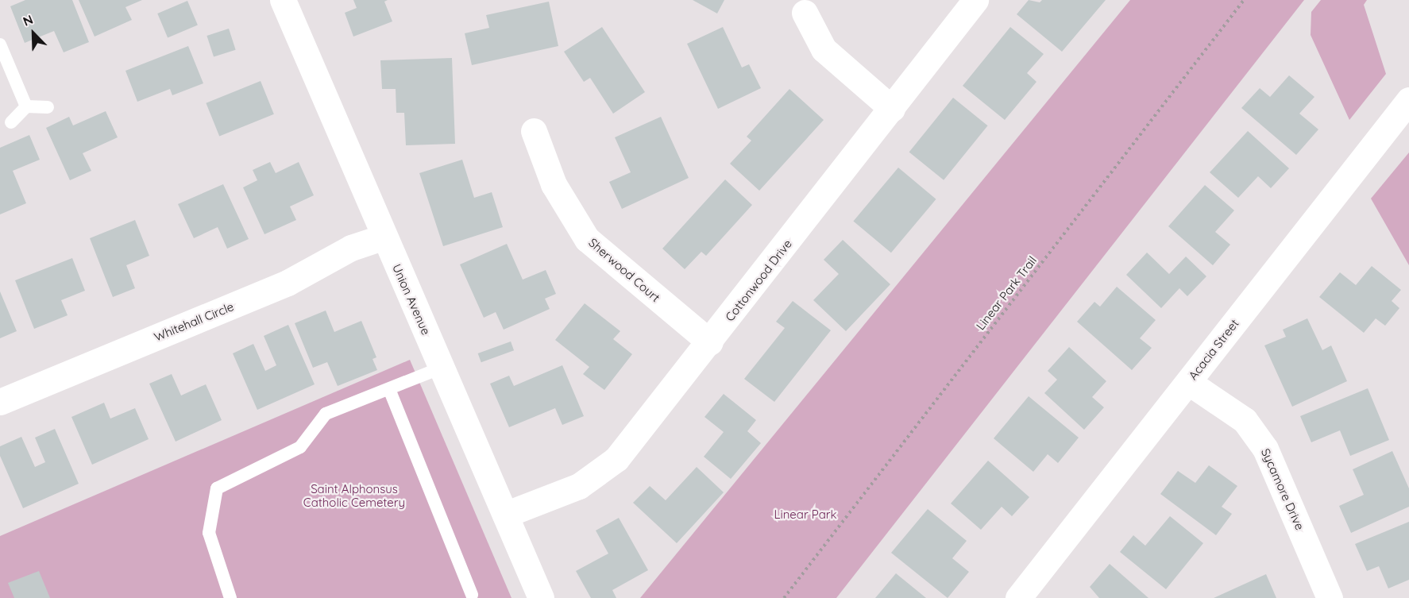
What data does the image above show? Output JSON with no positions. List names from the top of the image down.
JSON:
{
  "streets": {
    "street": [
      "Sherwood Court",
      "Cottonwood Drive",
      "Union Avenue",
      "Whitehall Circle",
      "Acacia Street",
      "Sycamore Drive"
    ],
    "path": ["Linear Park Trail"]
  },
  "crossings": [
    ["Sherwood Court", "Cottonwood Drive"],
    ["Cottonwood Drive", "Union Avenue"],
    ["Union Avenue", "Whitehall Circle"],
    ["Acacia Street", "Sycamore Drive"]
  ],
  "parks": ["Saint Alphonsus Catholic Cemetery", "Linear Park"],
  "north": "top left"
}
